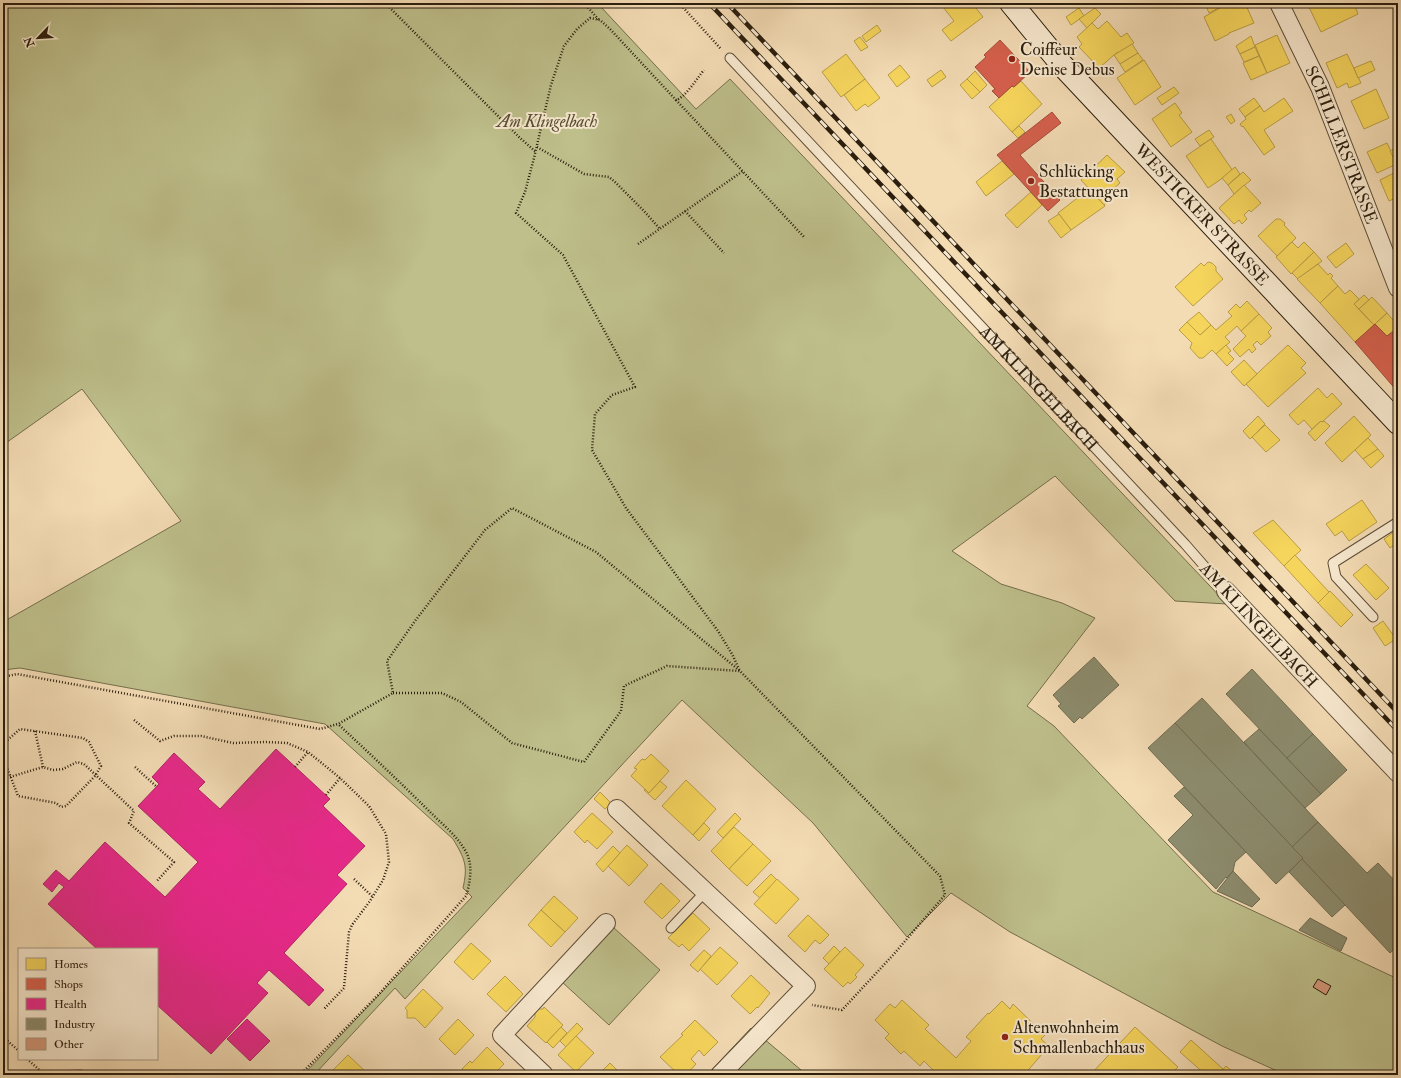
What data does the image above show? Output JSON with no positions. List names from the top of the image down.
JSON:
{
  "streets": {
    "main road": ["WESTICKER STRASSE"],
    "street": ["SCHILLERSTRASSE", "AM KLINGELBACH"]
  },
  "parks": ["Am Klingelbach"],
  "places": ["Coiffeur Denise Debus", "Schlücking Bestattungen", "Altenwohnheim Schmallenbachhaus"],
  "legend": [
    "Homes",
    "Shops",
    "Health",
    "Industry",
    "Other"
  ],
  "north": "bottom left"
}
